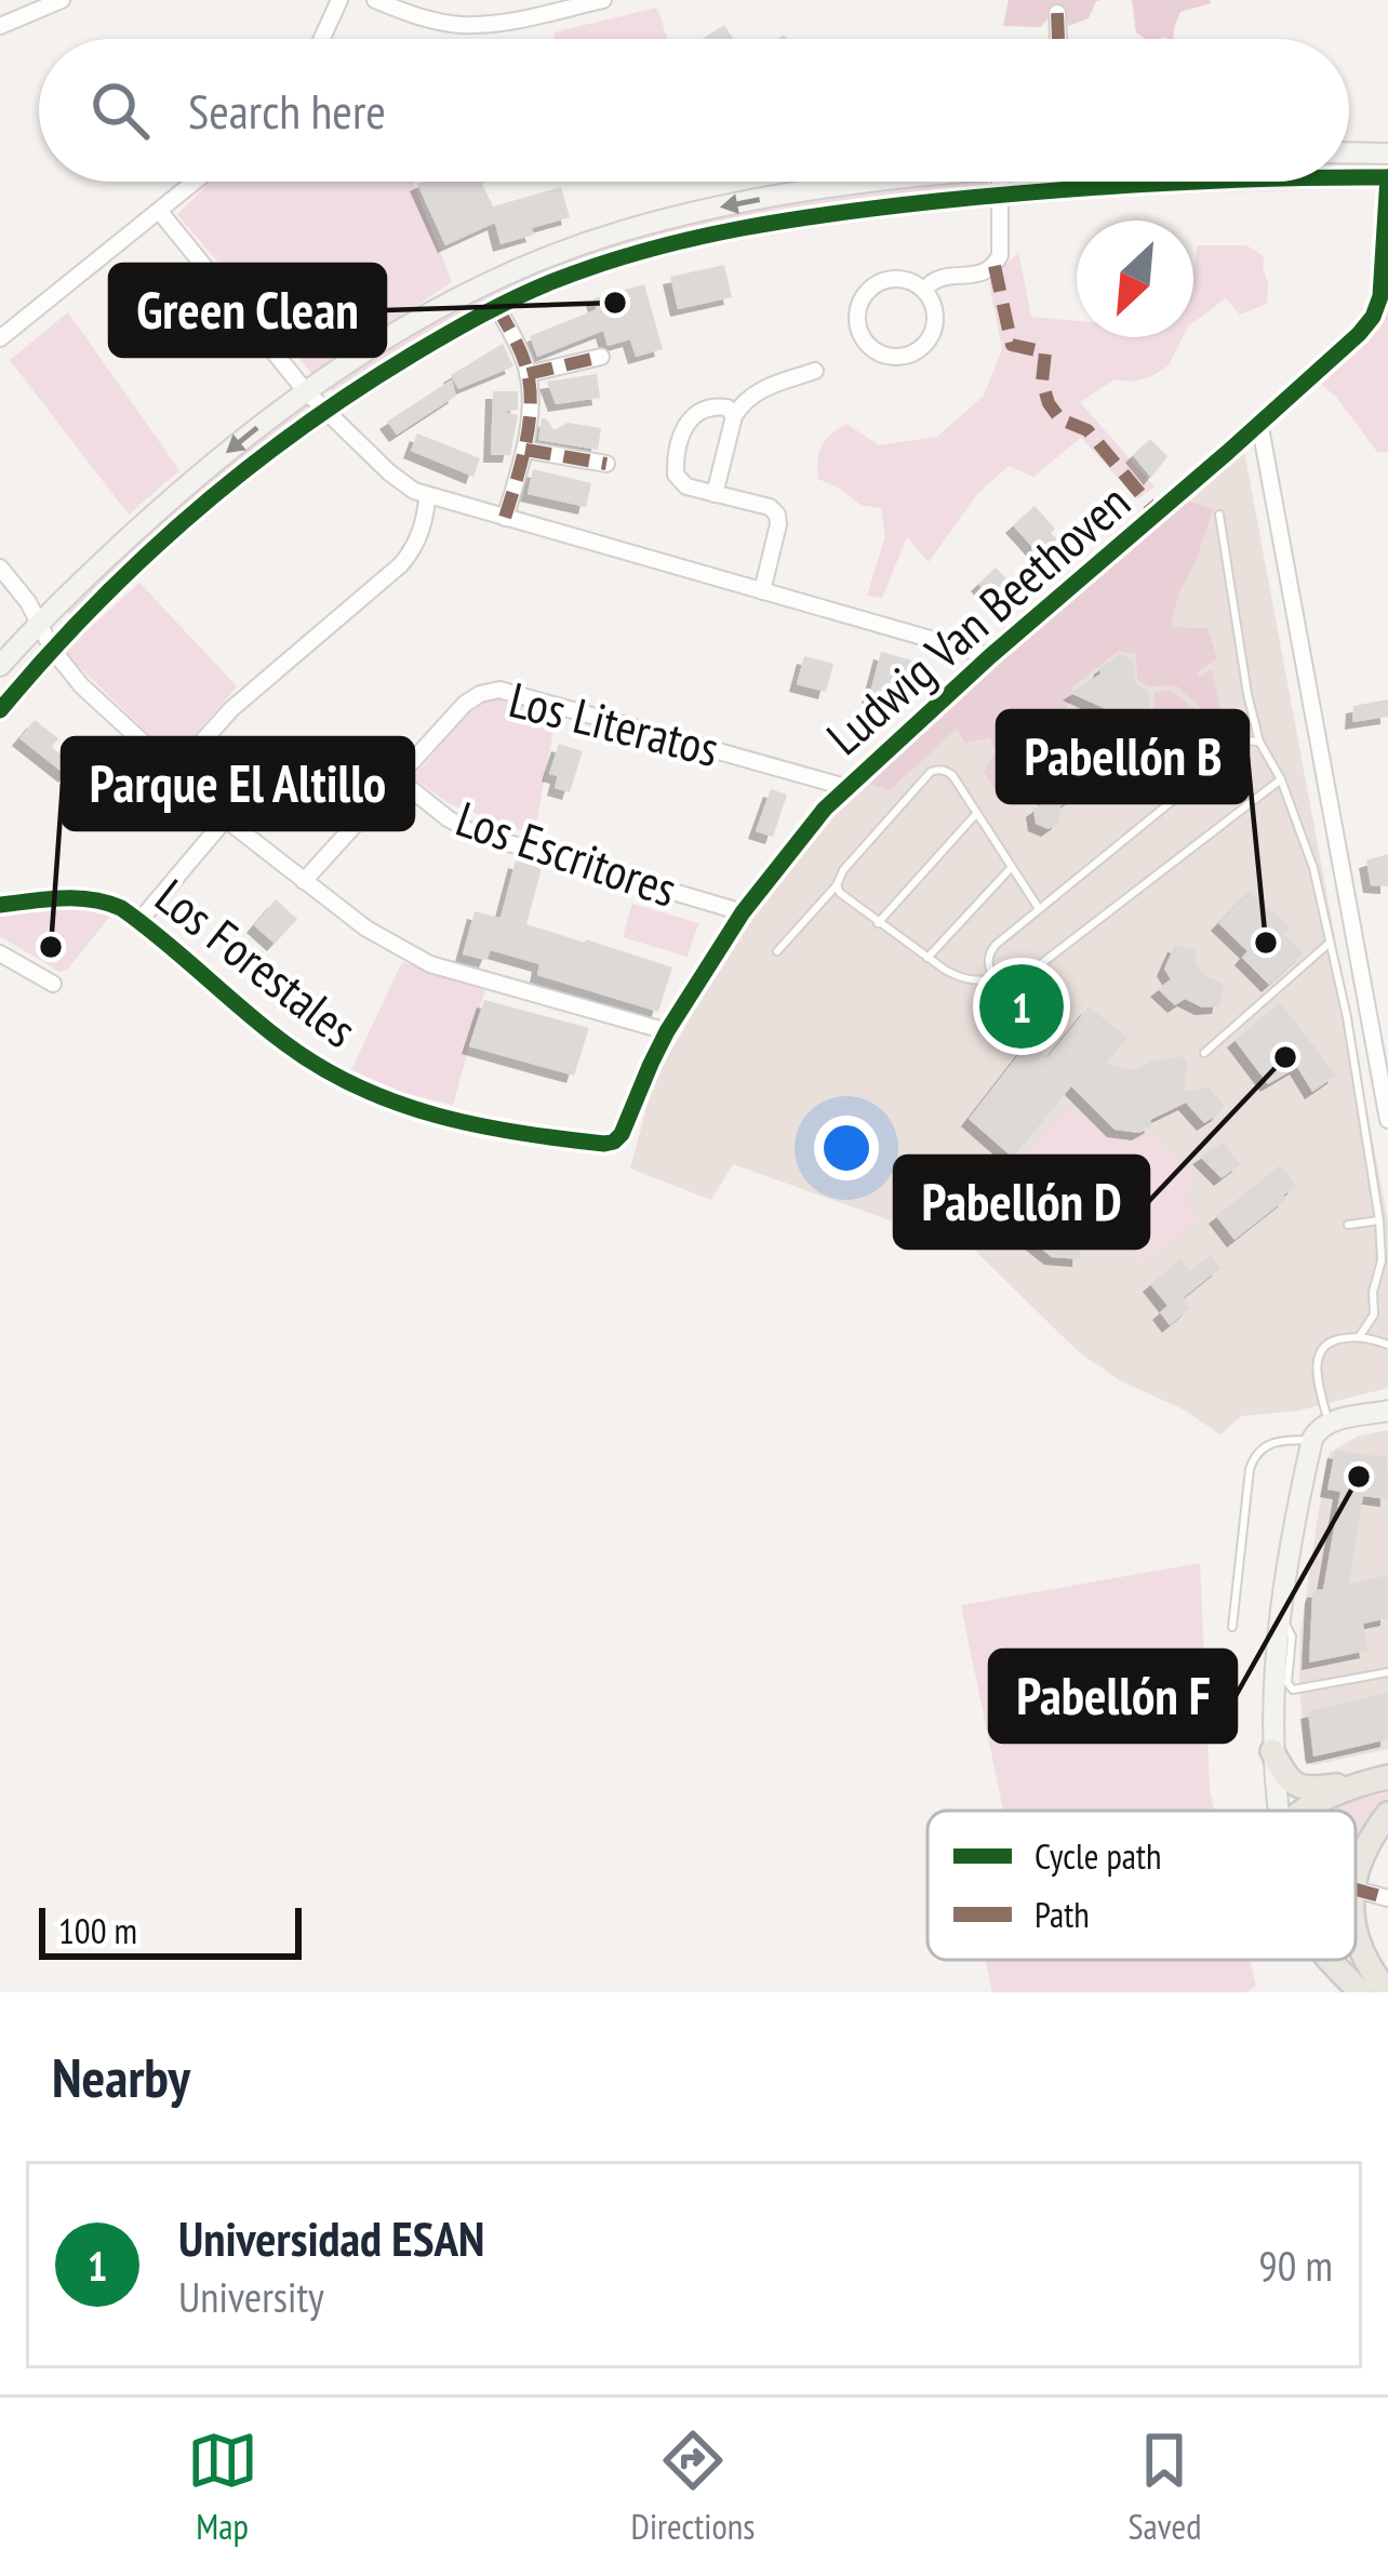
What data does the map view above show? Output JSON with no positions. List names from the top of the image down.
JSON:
{
  "streets": {
    "street": [
      "Ludwig Van Beethoven",
      "Los Literatos",
      "Los Escritores",
      "Los Forestales"
    ]
  },
  "crossings": [
    ["Ludwig Van Beethoven", "Los Literatos"],
    ["Ludwig Van Beethoven", "Los Escritores"],
    ["Ludwig Van Beethoven", "Los Forestales"],
    ["Los Literatos", "Los Escritores"]
  ],
  "places": [
    "Green Clean",
    "Pabellón B",
    "Parque El Altillo",
    "Pabellón D",
    "Pabellón F"
  ],
  "legend": ["Cycle path", "Path"],
  "scale_bar": "100 m",
  "north": "bottom left",
  "page": {
    "search": "Search here",
    "pins": "1",
    "scale": "100 m",
    "heading": "Nearby",
    "list": [
      {
        "mark": "1",
        "name": "Universidad ESAN",
        "note": "University",
        "value": "90 m"
      }
    ],
    "nav": ["Map", "Directions", "Saved"]
  }
}
